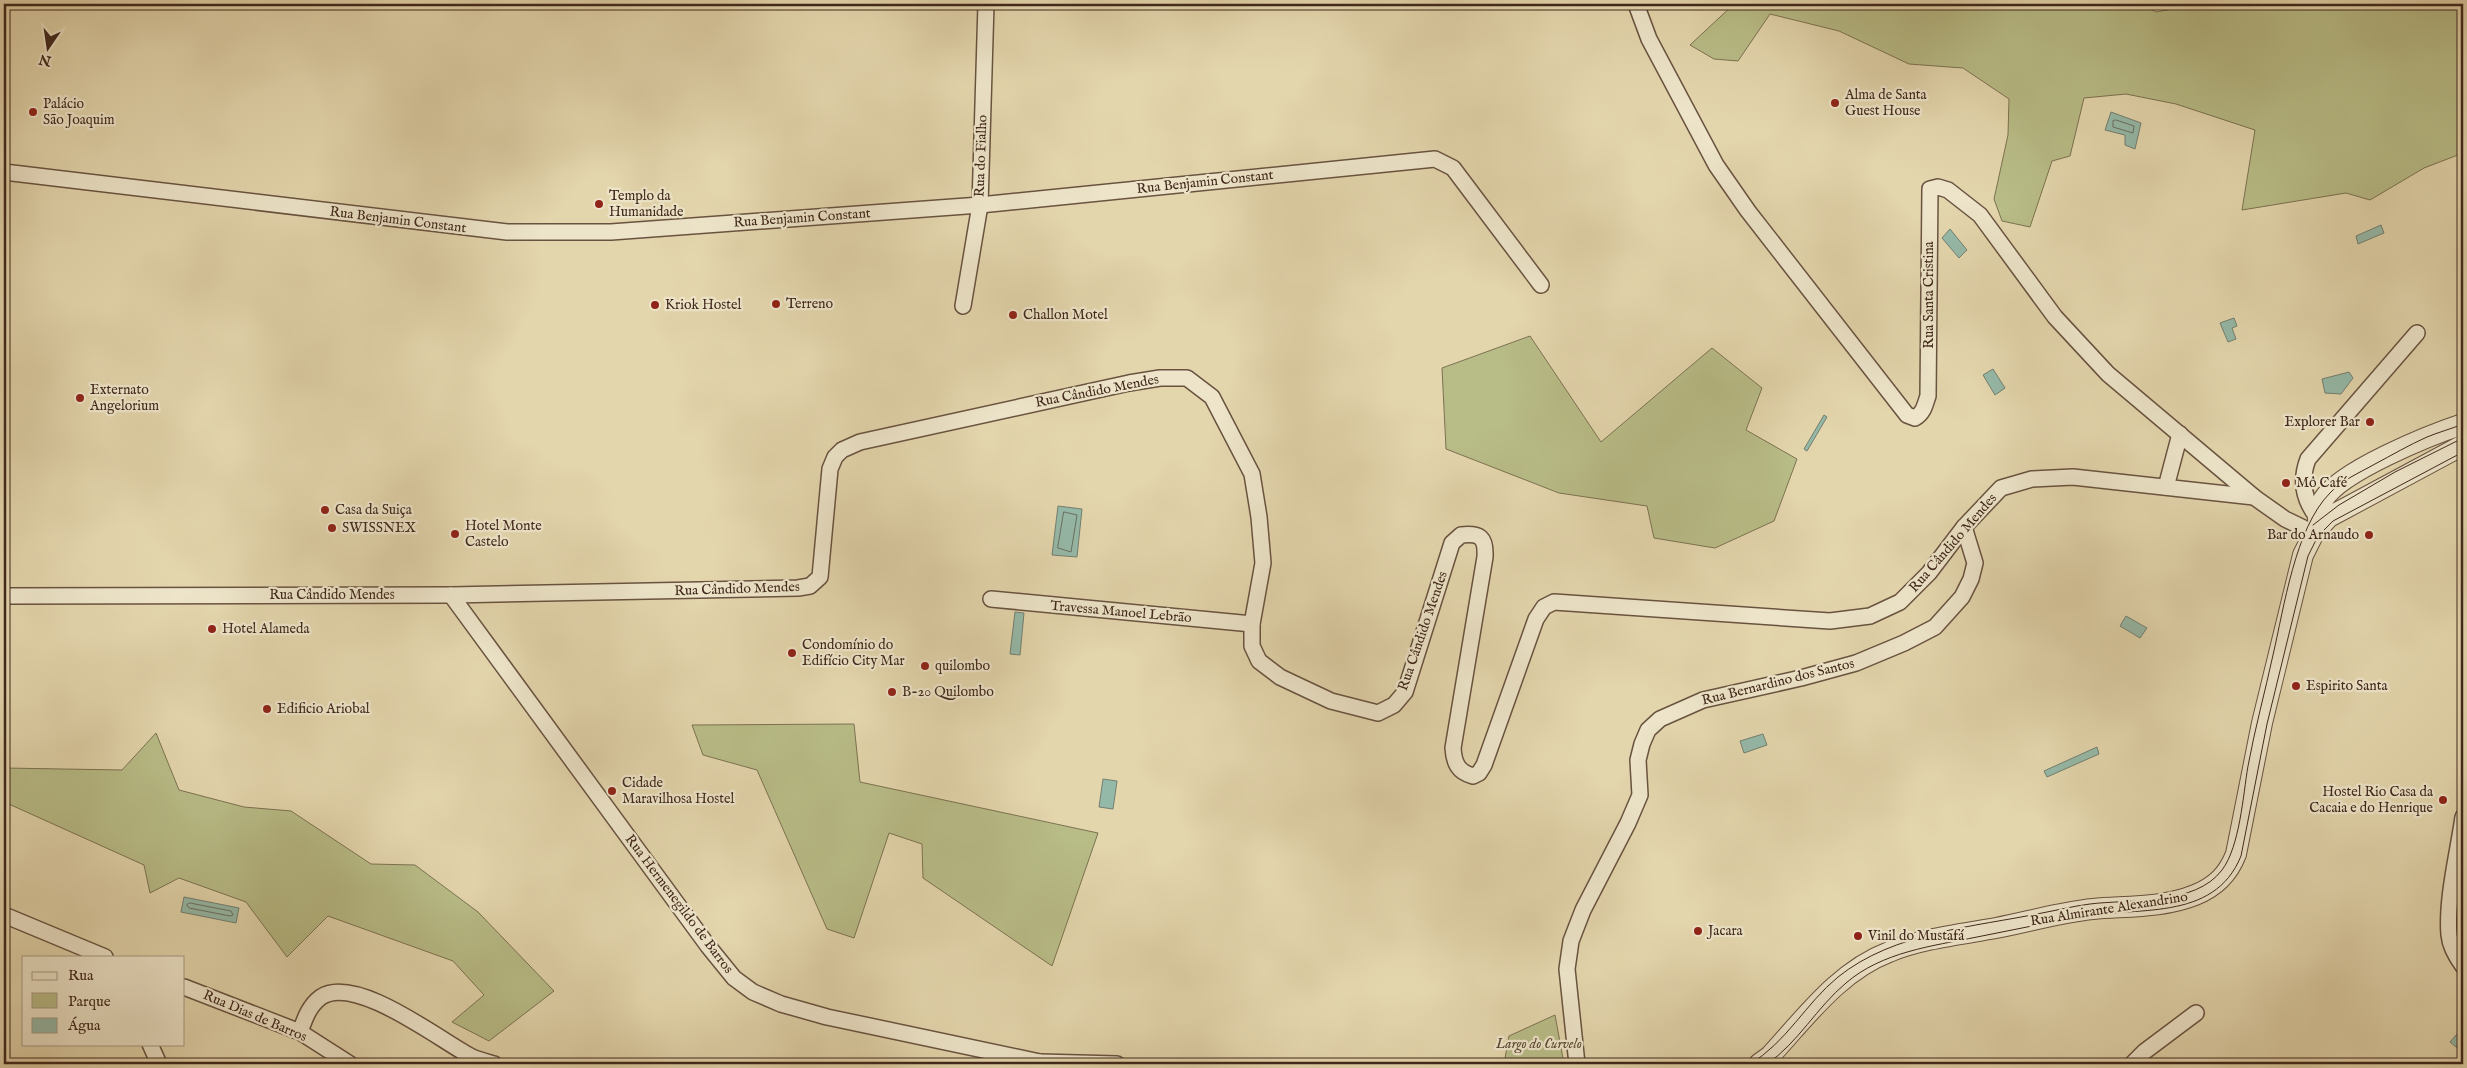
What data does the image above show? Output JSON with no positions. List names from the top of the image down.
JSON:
{
  "streets": {
    "street": [
      "Rua do Fialho",
      "Rua Benjamin Constant",
      "Rua Santa Cristina",
      "Rua Cândido Mendes",
      "Travessa Manoel Lebrão",
      "Rua Bernardino dos Santos",
      "Rua Hermenegildo de Barros",
      "Rua Almirante Alexandrino",
      "Rua Dias de Barros"
    ]
  },
  "crossings": [
    ["Rua do Fialho", "Rua Benjamin Constant"],
    ["Rua Santa Cristina", "Rua Cândido Mendes"],
    ["Rua Santa Cristina", "Rua Almirante Alexandrino"],
    ["Rua Cândido Mendes", "Travessa Manoel Lebrão"],
    ["Rua Cândido Mendes", "Rua Bernardino dos Santos"],
    ["Rua Cândido Mendes", "Rua Hermenegildo de Barros"]
  ],
  "parks": ["Largo do Curvelo"],
  "places": [
    "Alma de Santa Guest House",
    "Palácio São Joaquim",
    "Templo da Humanidade",
    "Terreno",
    "Kriok Hostel",
    "Challon Motel",
    "Externato Angelorium",
    "Explorer Bar",
    "Mô Café",
    "Casa da Suiça",
    "SWISSNEX",
    "Hotel Monte Castelo",
    "Bar do Arnaudo",
    "Hotel Alameda",
    "Condomínio do Edifício City Mar",
    "quilombo",
    "Espirito Santa",
    "B-20 Quilombo",
    "Edificio Ariobal",
    "Cidade Maravilhosa Hostel",
    "Hostel Rio Casa da Cacaia e do Henrique",
    "Jacara",
    "Vinil do Mustafá"
  ],
  "legend": ["Rua", "Parque", "Água"],
  "north": "bottom"
}
